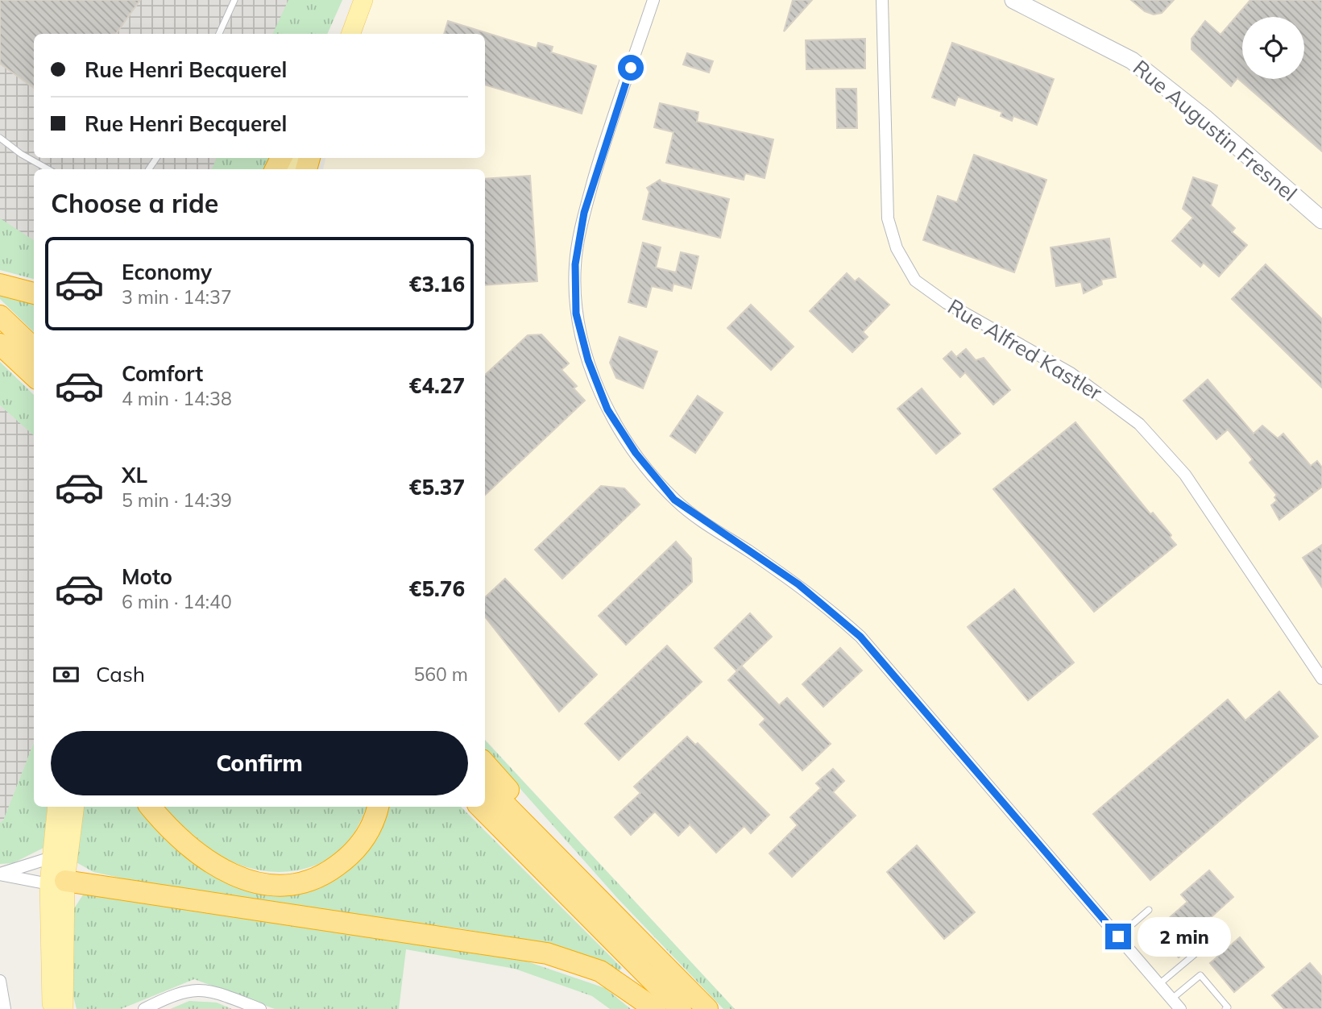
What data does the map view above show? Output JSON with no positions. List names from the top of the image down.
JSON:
{
  "streets": {
    "street": ["Rue Augustin Fresnel", "Rue Alfred Kastler"]
  },
  "page": {
    "banner": ["Rue Henri Becquerel", "Rue Henri Becquerel"],
    "heading": "Choose a ride",
    "list": [
      {
        "name": "Economy",
        "note": "3 min · 14:37",
        "value": "€3.16"
      },
      {
        "name": "Comfort",
        "note": "4 min · 14:38",
        "value": "€4.27"
      },
      {
        "name": "XL",
        "note": "5 min · 14:39",
        "value": "€5.37"
      },
      {
        "name": "Moto",
        "note": "6 min · 14:40",
        "value": "€5.76"
      }
    ],
    "pay": ["Cash", "560 m"],
    "buttons": "Confirm",
    "bubble": "2 min"
  }
}
